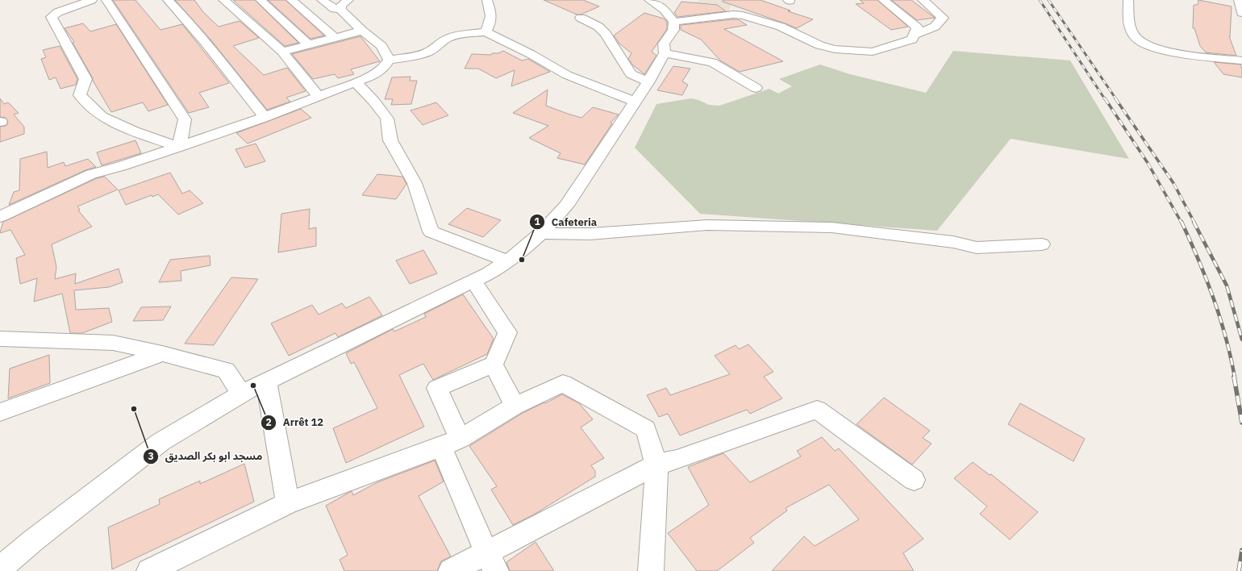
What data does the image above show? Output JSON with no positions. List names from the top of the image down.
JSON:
{
  "places": ["Cafeteria", "Arrêt 12", "مسجد ابو بكر الصديق"]
}
